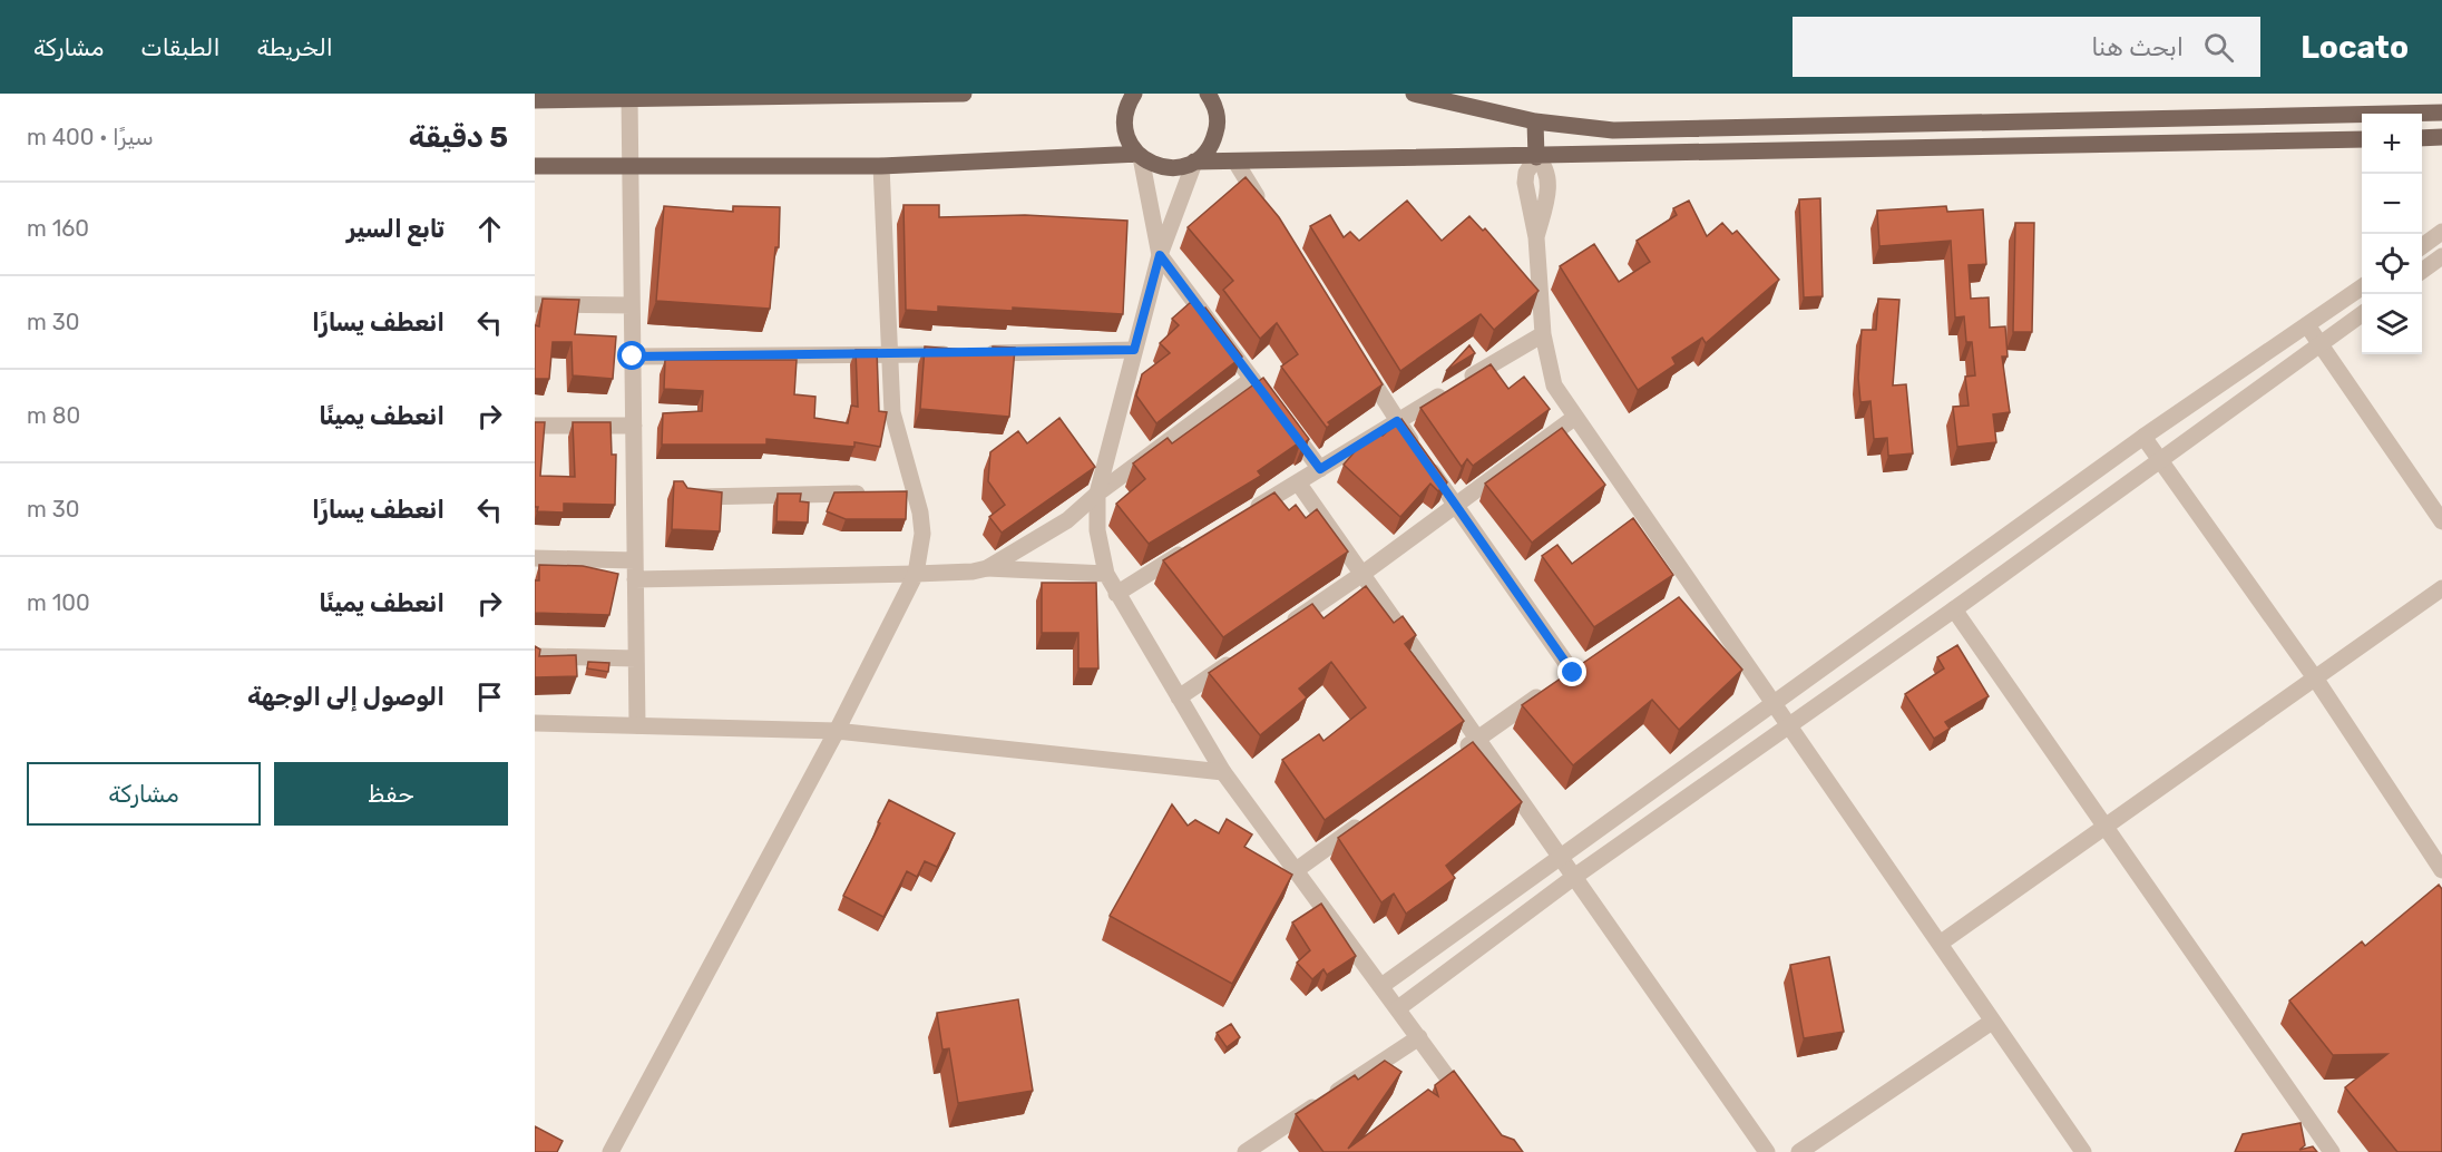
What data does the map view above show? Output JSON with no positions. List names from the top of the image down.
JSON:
{
  "page": {
    "header": "Locato",
    "search": "ابحث هنا",
    "nav": ["الخريطة", "الطبقات", "مشاركة"],
    "heading": ["5 دقيقة", "سيرًا · 400 m"],
    "map_buttons": ["+", "−"],
    "list": [
      ["تابع السير", "160 m"],
      ["انعطف يسارًا", "30 m"],
      ["انعطف يمينًا", "80 m"],
      ["انعطف يسارًا", "30 m"],
      ["انعطف يمينًا", "100 m"],
      "الوصول إلى الوجهة"
    ],
    "buttons": ["حفظ", "مشاركة"]
  }
}
